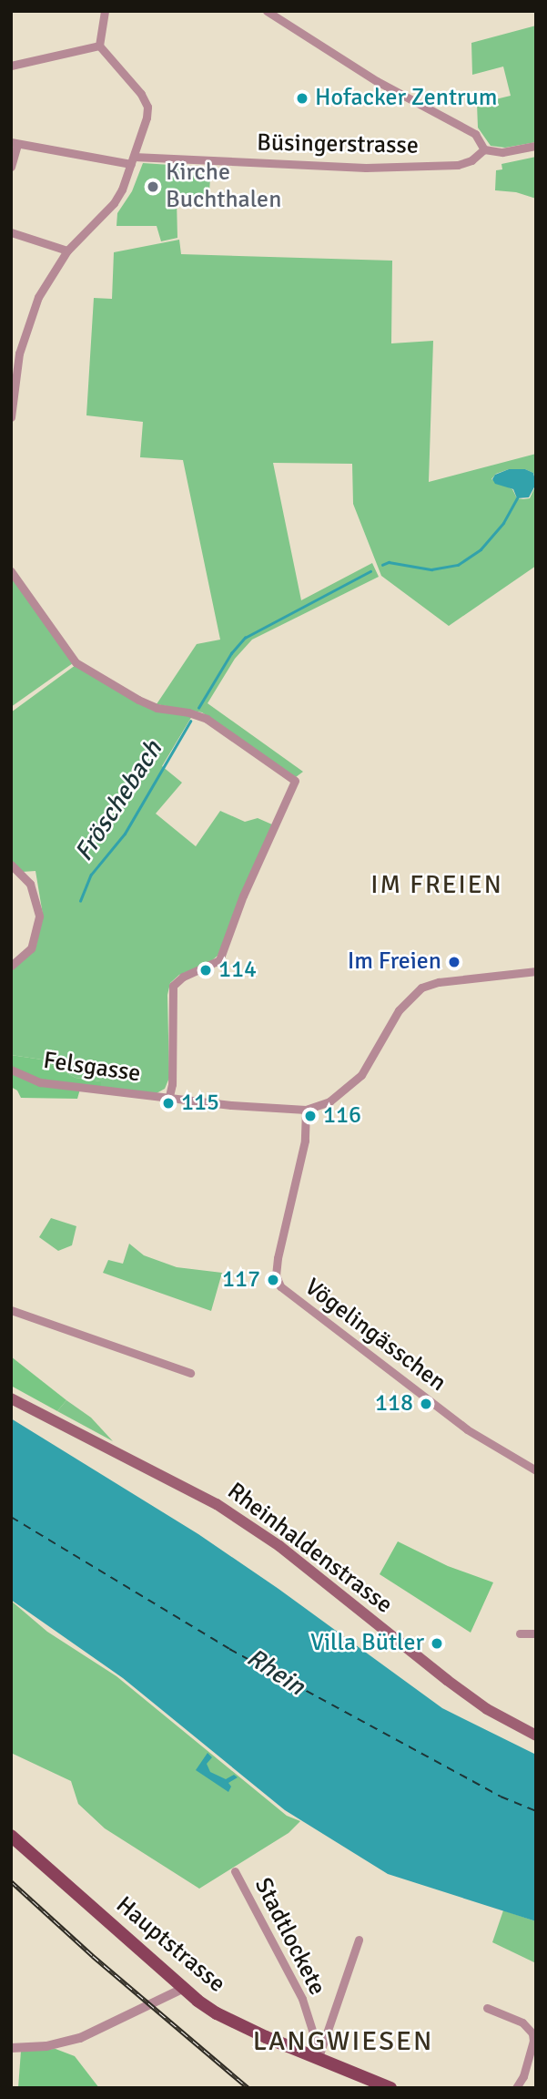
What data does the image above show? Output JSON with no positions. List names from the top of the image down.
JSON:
{
  "streets": {
    "main road": ["Rheinhaldenstrasse", "Hauptstrasse"],
    "street": [
      "Büsingerstrasse",
      "Felsgasse",
      "Vögelingässchen",
      "Stadtlockete"
    ]
  },
  "crossings": [
    ["Felsgasse", "Vögelingässchen"],
    ["Stadtlockete", "Hauptstrasse"]
  ],
  "districts": ["IM FREIEN", "LANGWIESEN"],
  "water": ["Fröschebach", "Rhein"],
  "places": [
    "Hofacker Zentrum",
    "Kirche Buchthalen",
    "Im Freien",
    "114",
    "115",
    "116",
    "117",
    "118",
    "Villa Bütler"
  ]
}
